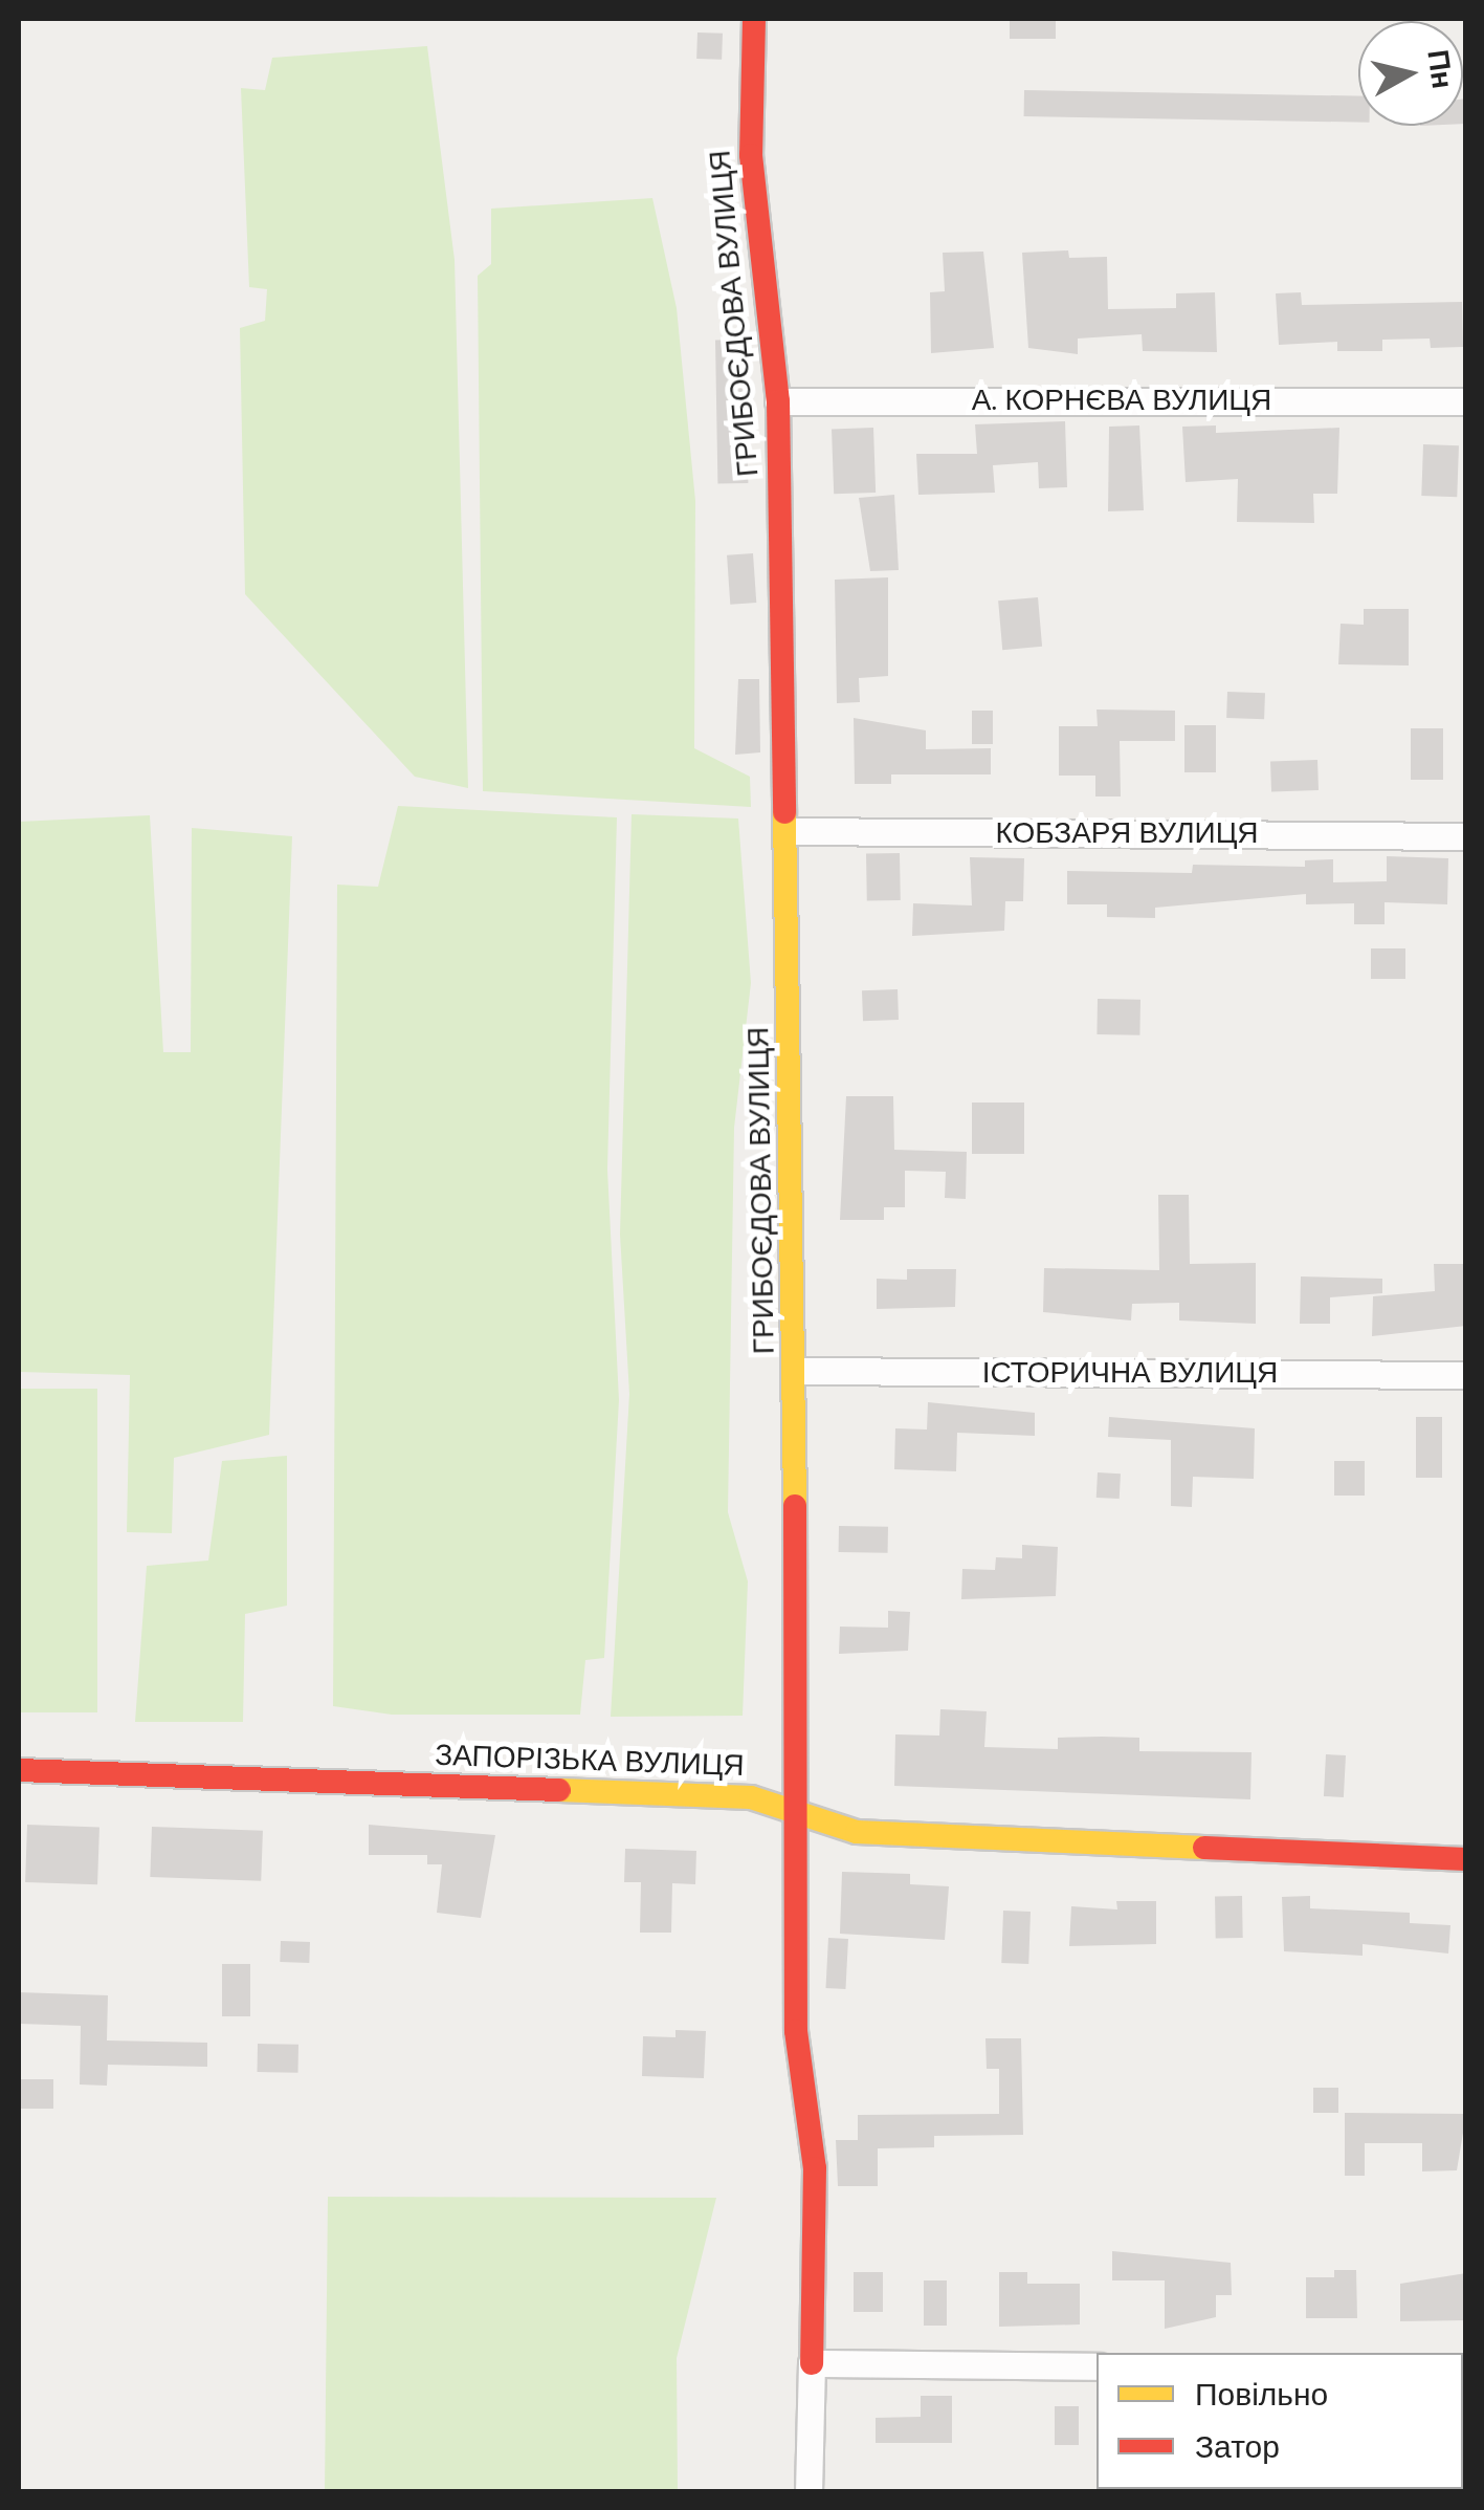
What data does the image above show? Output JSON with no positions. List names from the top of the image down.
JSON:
{
  "streets": {
    "street": [
      "ГРИБОЄДОВА ВУЛИЦЯ",
      "А. КОРНЄВА ВУЛИЦЯ",
      "КОБЗАРЯ ВУЛИЦЯ",
      "ІСТОРИЧНА ВУЛИЦЯ",
      "ЗАПОРІЗЬКА ВУЛИЦЯ"
    ]
  },
  "crossings": [
    ["ГРИБОЄДОВА ВУЛИЦЯ", "А. КОРНЄВА ВУЛИЦЯ"],
    ["ГРИБОЄДОВА ВУЛИЦЯ", "КОБЗАРЯ ВУЛИЦЯ"],
    ["ГРИБОЄДОВА ВУЛИЦЯ", "ІСТОРИЧНА ВУЛИЦЯ"],
    ["ГРИБОЄДОВА ВУЛИЦЯ", "ЗАПОРІЗЬКА ВУЛИЦЯ"]
  ],
  "legend": ["Повільно", "Затор"],
  "north": "right"
}
